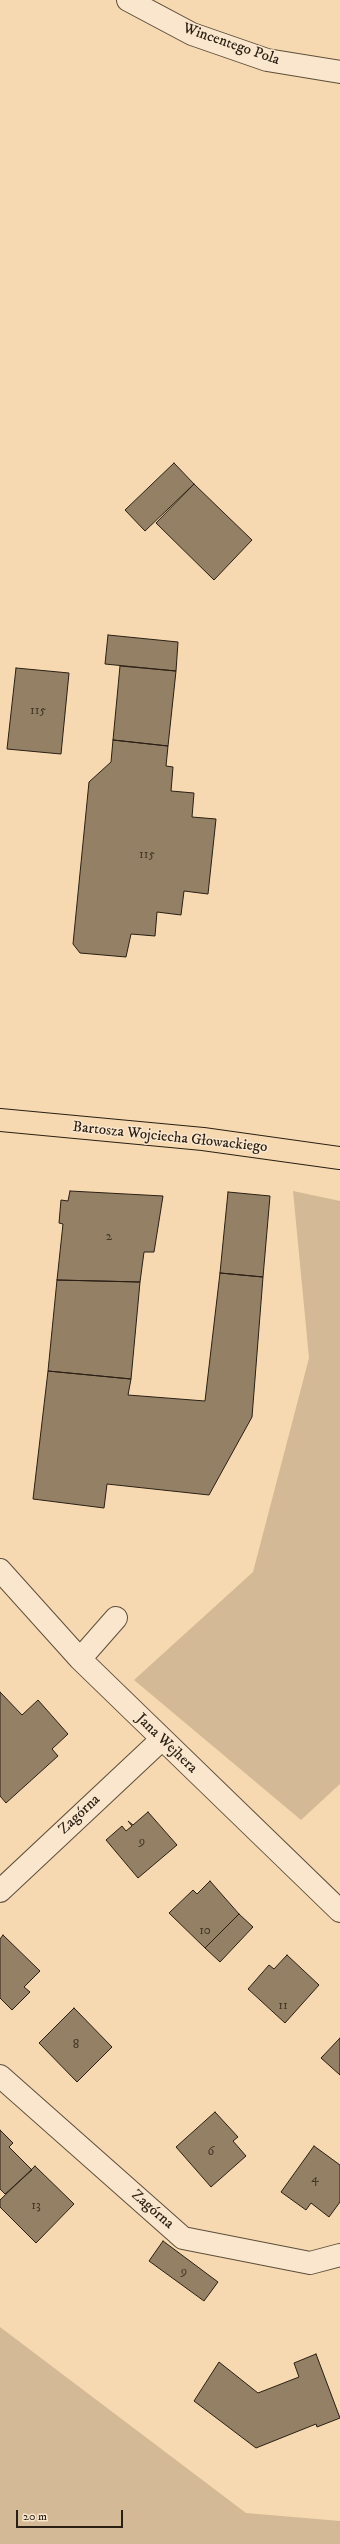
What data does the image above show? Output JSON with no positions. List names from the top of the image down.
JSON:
{
  "streets": {
    "main road": ["Bartosza Wojciecha Głowackiego"],
    "street": ["Wincentego Pola", "Jana Wejhera", "Zagórna"]
  },
  "crossings": [
    ["Jana Wejhera", "Zagórna"]
  ],
  "house_numbers": [
    "115",
    "115",
    "2",
    "9",
    "10",
    "11",
    "8",
    "6",
    "4",
    "13",
    "9"
  ],
  "scale_bar": "20 m"
}
